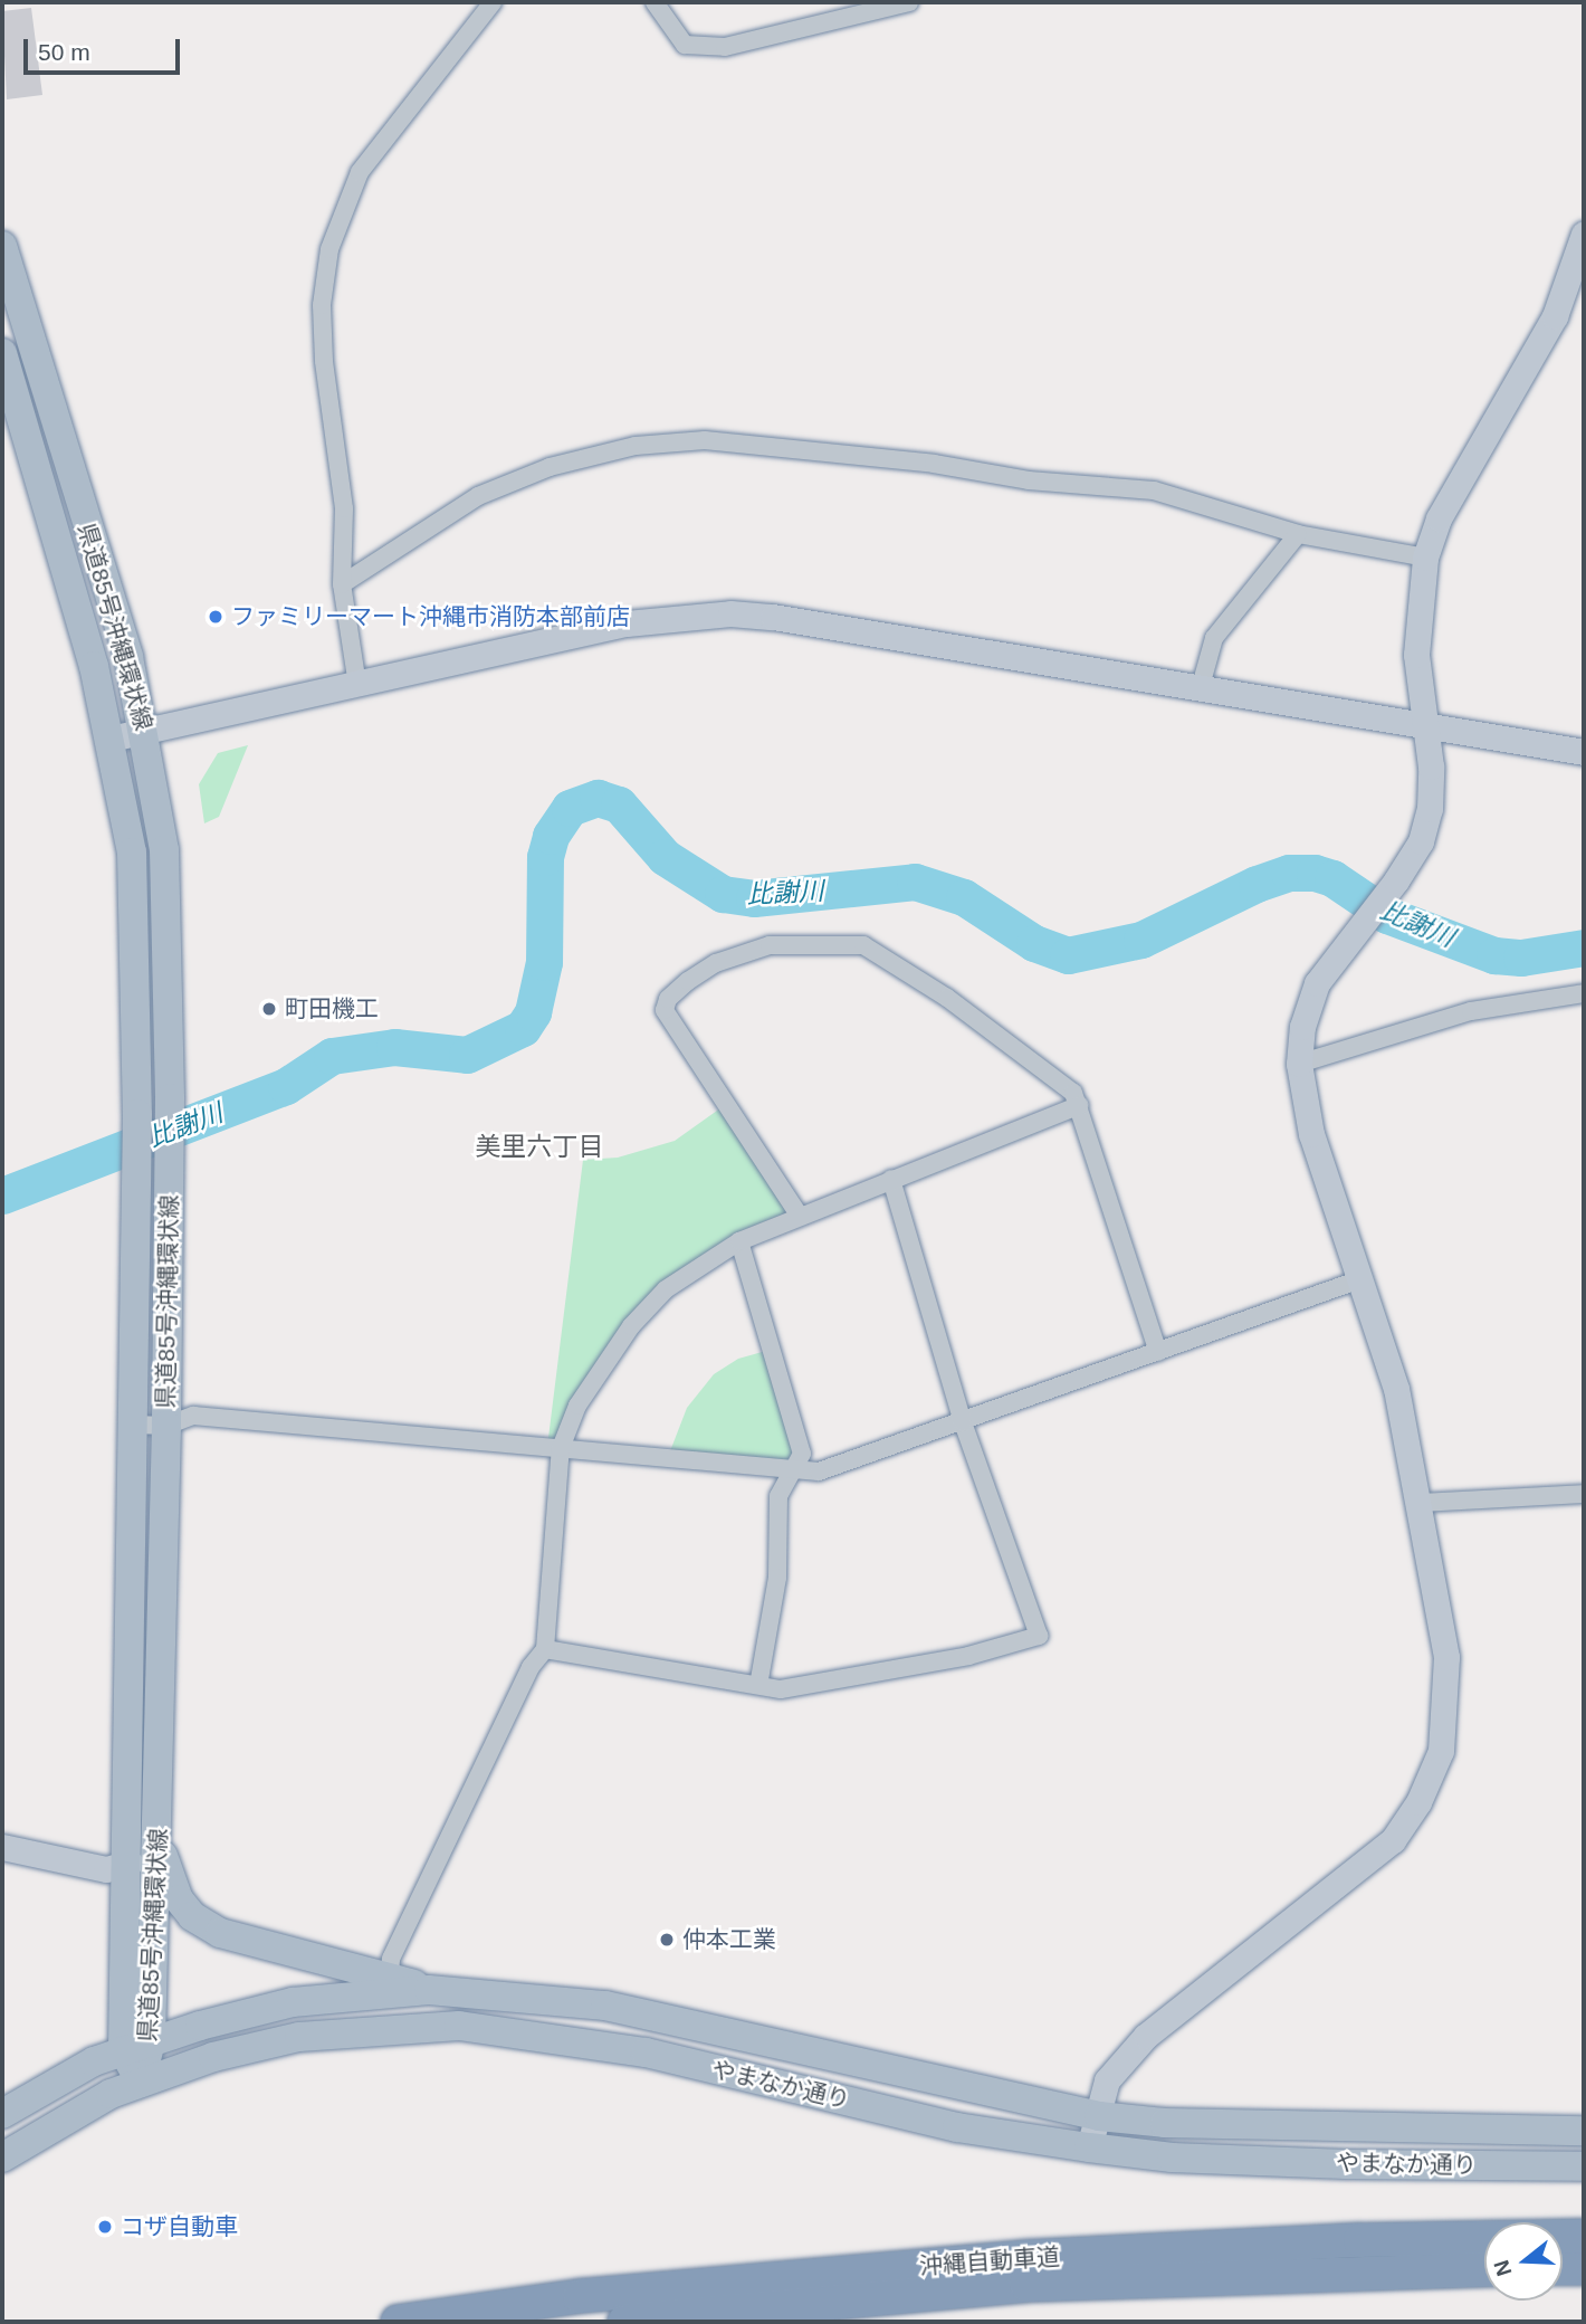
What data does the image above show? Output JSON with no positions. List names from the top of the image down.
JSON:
{
  "streets": {
    "highway": ["沖縄自動車道"],
    "main road": ["県道85号沖縄環状線", "やまなか通り"]
  },
  "crossings": [
    ["県道85号沖縄環状線", "やまなか通り"]
  ],
  "districts": ["美里六丁目"],
  "water": ["比謝川"],
  "places": [
    "ファミリーマート沖縄市消防本部前店",
    "町田機工",
    "仲本工業",
    "コザ自動車"
  ],
  "scale_bar": "50 m",
  "north": "left"
}
